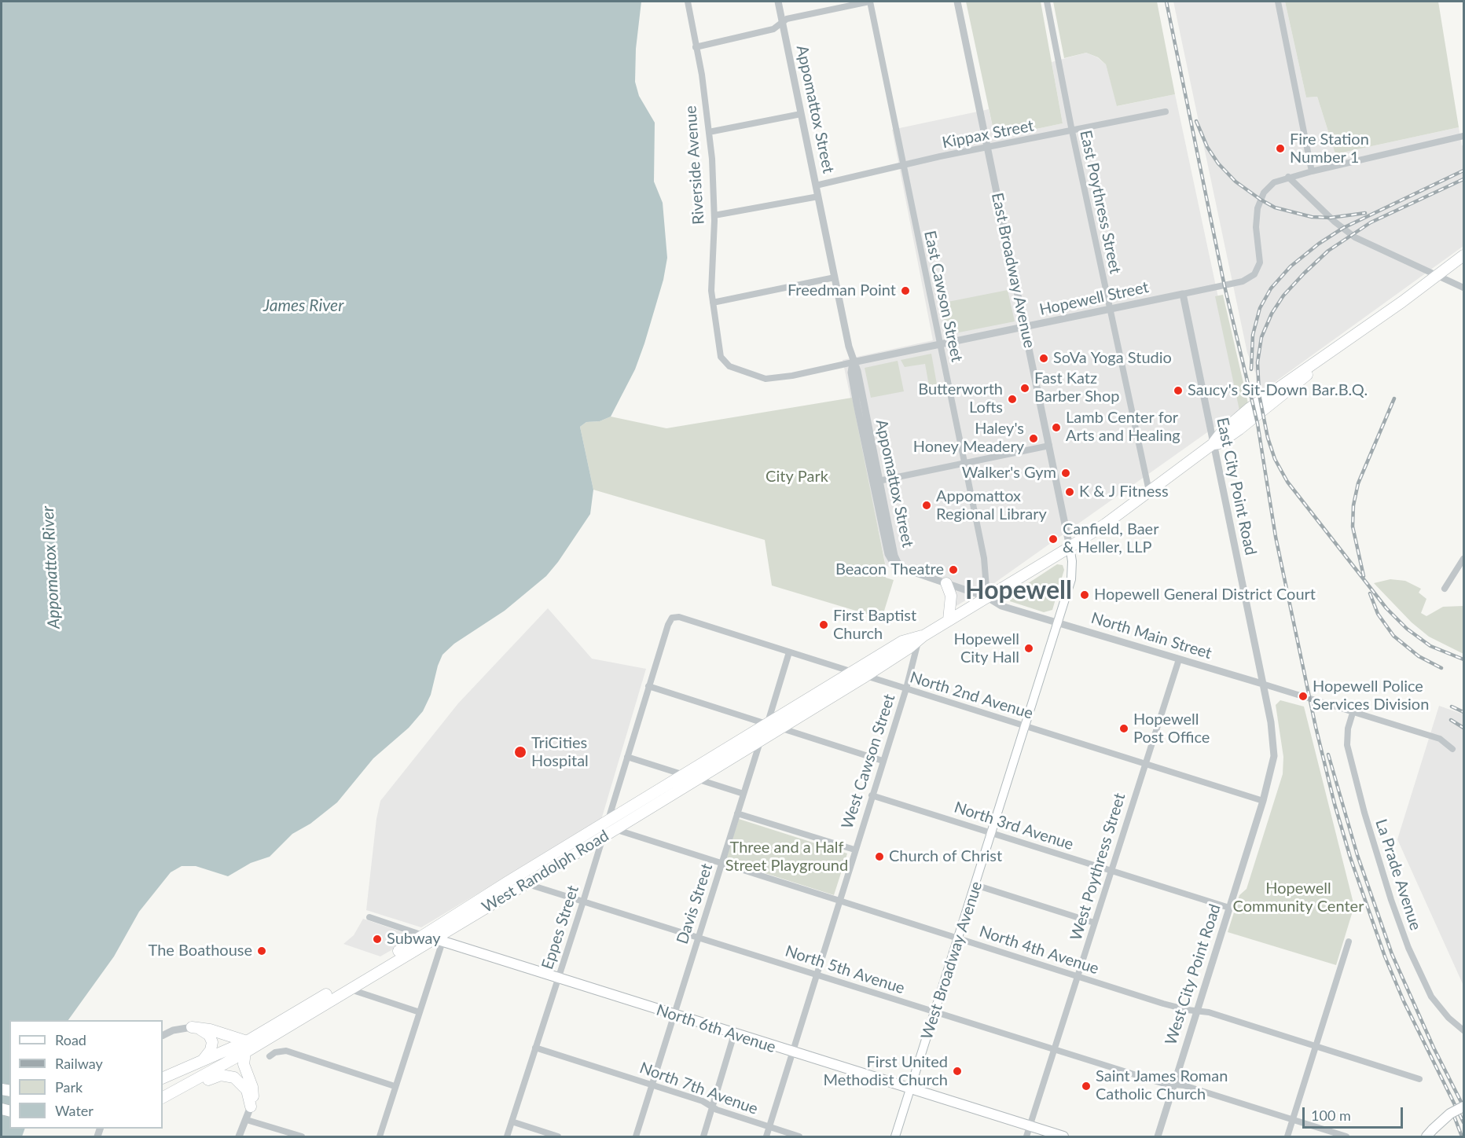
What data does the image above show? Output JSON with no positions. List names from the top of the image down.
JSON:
{
  "streets": {
    "highway": ["West Randolph Road"],
    "main road": ["East Broadway Avenue", "West Broadway Avenue", "North 6th Avenue"],
    "street": [
      "Appomattox Street",
      "Kippax Street",
      "Riverside Avenue",
      "East Poythress Street",
      "East Cawson Street",
      "Hopewell Street",
      "East City Point Road",
      "North Main Street",
      "North 2nd Avenue",
      "West Cawson Street",
      "North 3rd Avenue",
      "West Poythress Street",
      "La Prade Avenue",
      "Davis Street",
      "Eppes Street",
      "North 4th Avenue",
      "North 5th Avenue",
      "West City Point Road",
      "North 7th Avenue"
    ]
  },
  "crossings": [
    ["Appomattox Street", "Kippax Street"],
    ["Appomattox Street", "Hopewell Street"],
    ["Appomattox Street", "North Main Street"],
    ["Kippax Street", "East Poythress Street"],
    ["Kippax Street", "East Broadway Avenue"],
    ["Kippax Street", "East Cawson Street"],
    ["Riverside Avenue", "Hopewell Street"],
    ["East Poythress Street", "Hopewell Street"],
    ["East Poythress Street", "West Randolph Road"],
    ["East Broadway Avenue", "Hopewell Street"],
    ["East Broadway Avenue", "North Main Street"],
    ["East Broadway Avenue", "West Randolph Road"],
    ["East Broadway Avenue", "West Broadway Avenue"],
    ["East Cawson Street", "Hopewell Street"],
    ["East Cawson Street", "North Main Street"],
    ["East Cawson Street", "West Randolph Road"],
    ["Hopewell Street", "East City Point Road"],
    ["East City Point Road", "North Main Street"],
    ["East City Point Road", "West Randolph Road"],
    ["East City Point Road", "West City Point Road"],
    ["North Main Street", "West Poythress Street"],
    ["North Main Street", "West Randolph Road"],
    ["North Main Street", "West Broadway Avenue"],
    ["North Main Street", "West City Point Road"],
    ["North 2nd Avenue", "West Cawson Street"],
    ["North 2nd Avenue", "West Poythress Street"],
    ["North 2nd Avenue", "West Randolph Road"],
    ["North 2nd Avenue", "Davis Street"],
    ["North 2nd Avenue", "West Broadway Avenue"],
    ["North 2nd Avenue", "West City Point Road"],
    ["West Cawson Street", "North 3rd Avenue"],
    ["West Cawson Street", "West Randolph Road"],
    ["West Cawson Street", "North 4th Avenue"],
    ["West Cawson Street", "North 5th Avenue"],
    ["West Cawson Street", "North 6th Avenue"],
    ["West Cawson Street", "North 7th Avenue"],
    ["North 3rd Avenue", "West Poythress Street"],
    ["North 3rd Avenue", "West Broadway Avenue"],
    ["North 3rd Avenue", "West City Point Road"],
    ["West Poythress Street", "North 4th Avenue"],
    ["West Poythress Street", "North 5th Avenue"],
    ["West Poythress Street", "North 6th Avenue"],
    ["West Randolph Road", "Davis Street"],
    ["West Randolph Road", "Eppes Street"],
    ["West Randolph Road", "North 4th Avenue"],
    ["West Randolph Road", "North 5th Avenue"],
    ["West Randolph Road", "North 6th Avenue"],
    ["Davis Street", "North 4th Avenue"],
    ["Davis Street", "North 5th Avenue"],
    ["Davis Street", "North 6th Avenue"],
    ["Davis Street", "North 7th Avenue"],
    ["Eppes Street", "North 5th Avenue"],
    ["Eppes Street", "North 6th Avenue"],
    ["Eppes Street", "North 7th Avenue"],
    ["North 4th Avenue", "West Broadway Avenue"],
    ["North 4th Avenue", "West City Point Road"],
    ["West Broadway Avenue", "North 5th Avenue"],
    ["West Broadway Avenue", "North 6th Avenue"],
    ["North 5th Avenue", "West City Point Road"]
  ],
  "districts": ["Hopewell"],
  "water": ["James River", "Appomattox River"],
  "parks": ["City Park", "Three and a Half Street Playground", "Hopewell Community Center"],
  "places": [
    "Fire Station Number 1",
    "Freedman Point",
    "SoVa Yoga Studio",
    "Fast Katz Barber Shop",
    "Saucy's Sit-Down Bar.B.Q.",
    "Butterworth Lofts",
    "Lamb Center for Arts and Healing",
    "Haley's Honey Meadery",
    "Walker's Gym",
    "K & J Fitness",
    "Appomattox Regional Library",
    "Canfield, Baer & Heller, LLP",
    "Beacon Theatre",
    "Hopewell General District Court",
    "First Baptist Church",
    "Hopewell City Hall",
    "Hopewell Police Services Division",
    "Hopewell Post Office",
    "TriCities Hospital",
    "Church of Christ",
    "Subway",
    "The Boathouse",
    "First United Methodist Church",
    "Saint James Roman Catholic Church"
  ],
  "legend": [
    "Road",
    "Railway",
    "Park",
    "Water"
  ],
  "scale_bar": "100 m"
}
